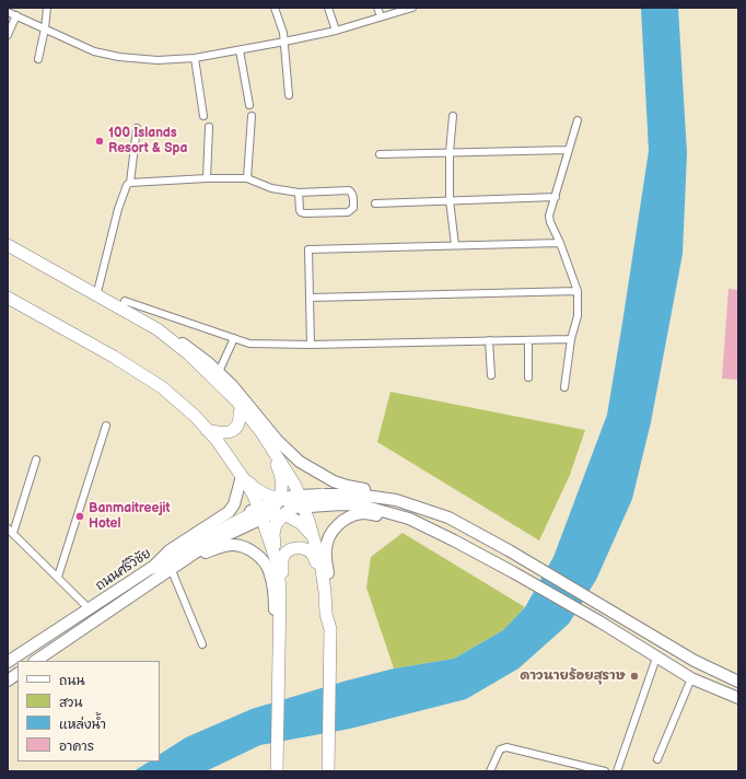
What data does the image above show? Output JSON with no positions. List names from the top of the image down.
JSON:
{
  "streets": {
    "main road": ["ถนนศรีวิชัย"]
  },
  "places": ["100 Islands Resort & Spa", "Banmaitreejit Hotel", "ดาวนายร้อยสุราษ"],
  "legend": [
    "ถนน",
    "สวน",
    "แหล่งน้ำ",
    "อาคาร"
  ]
}
